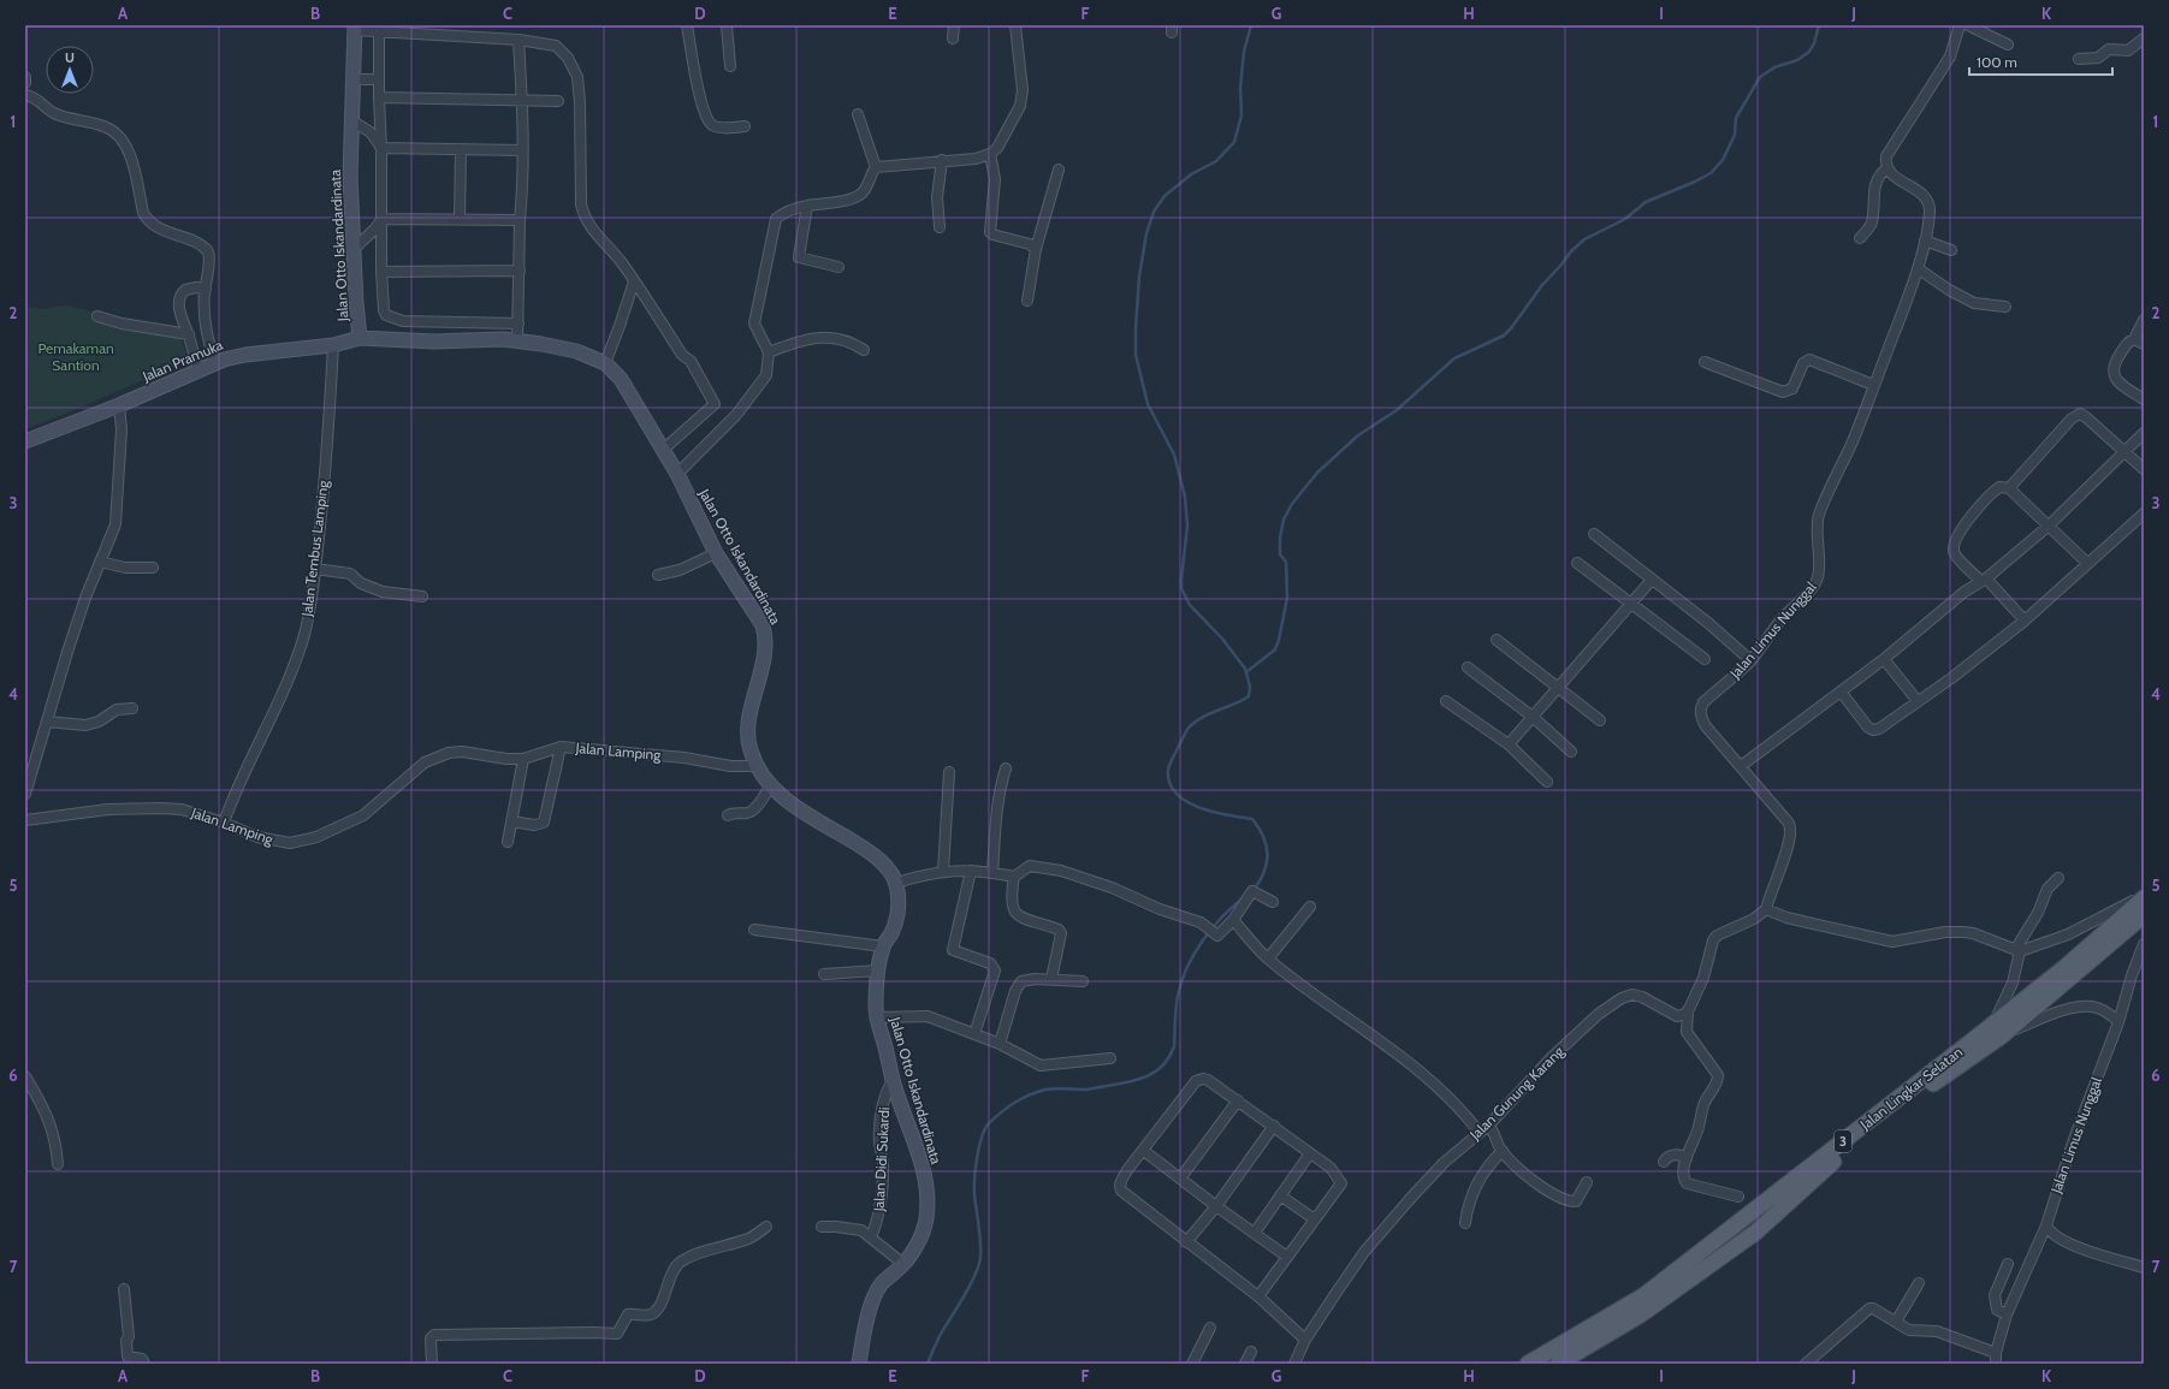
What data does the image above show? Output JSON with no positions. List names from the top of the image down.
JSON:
{
  "streets": {
    "main road": [
      "Jalan Otto Iskandardinata",
      "Jalan Pramuka",
      "Jalan Lingkar Selatan",
      "3"
    ],
    "street": [
      "Jalan Tembus Lamping",
      "Jalan Limus Nunggal",
      "Jalan Lamping",
      "Jalan Gunung Karang",
      "Jalan Didi Sukardi"
    ]
  },
  "crossings": [
    ["Jalan Otto Iskandardinata", "Jalan Pramuka"],
    ["Jalan Otto Iskandardinata", "Jalan Lamping"],
    ["Jalan Otto Iskandardinata", "Jalan Didi Sukardi"],
    ["Jalan Pramuka", "Jalan Tembus Lamping"],
    ["Jalan Tembus Lamping", "Jalan Lamping"]
  ],
  "parks": ["Pemakaman Santion"],
  "scale_bar": "100 m",
  "north": "top",
  "grid": {
    "columns": [
      "A",
      "B",
      "C",
      "D",
      "E",
      "F",
      "G",
      "H",
      "I",
      "J",
      "K"
    ],
    "rows": [
      "1",
      "2",
      "3",
      "4",
      "5",
      "6",
      "7"
    ]
  }
}
